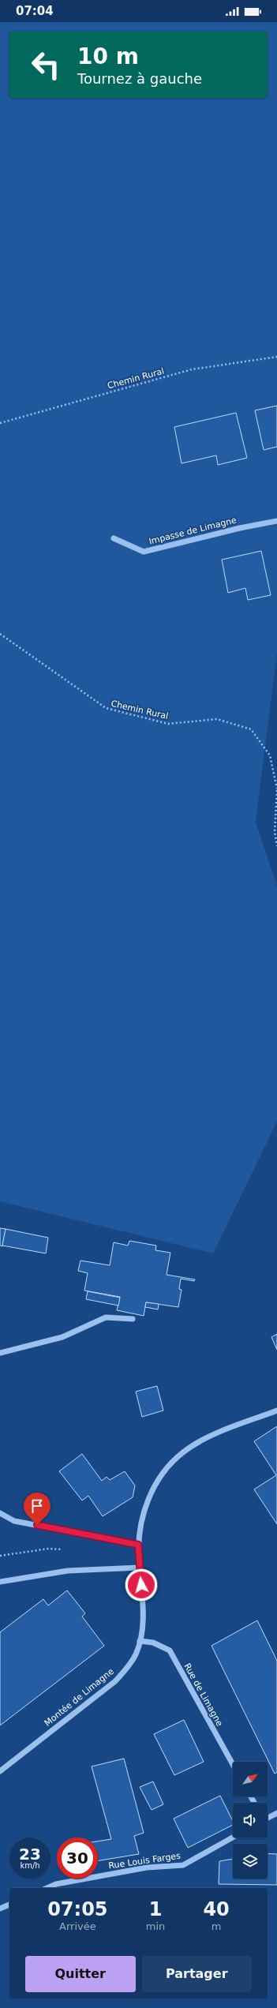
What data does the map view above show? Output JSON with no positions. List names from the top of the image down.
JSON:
{
  "streets": {
    "street": [
      "Impasse de Limagne",
      "Rue de Limagne",
      "Montée de Limagne",
      "Rue Louis Farges"
    ],
    "path": ["Chemin Rural"]
  },
  "crossings": [
    ["Rue de Limagne", "Montée de Limagne"]
  ],
  "north": "top right",
  "page": {
    "status": "07:04",
    "turn": ["10 m", "Tournez à gauche"],
    "speed": "23 km/h",
    "limit": "30",
    "eta": [
      "07:05",
      "Arrivée",
      "1",
      "min",
      "40",
      "m"
    ],
    "buttons": ["Quitter", "Partager"]
  }
}
